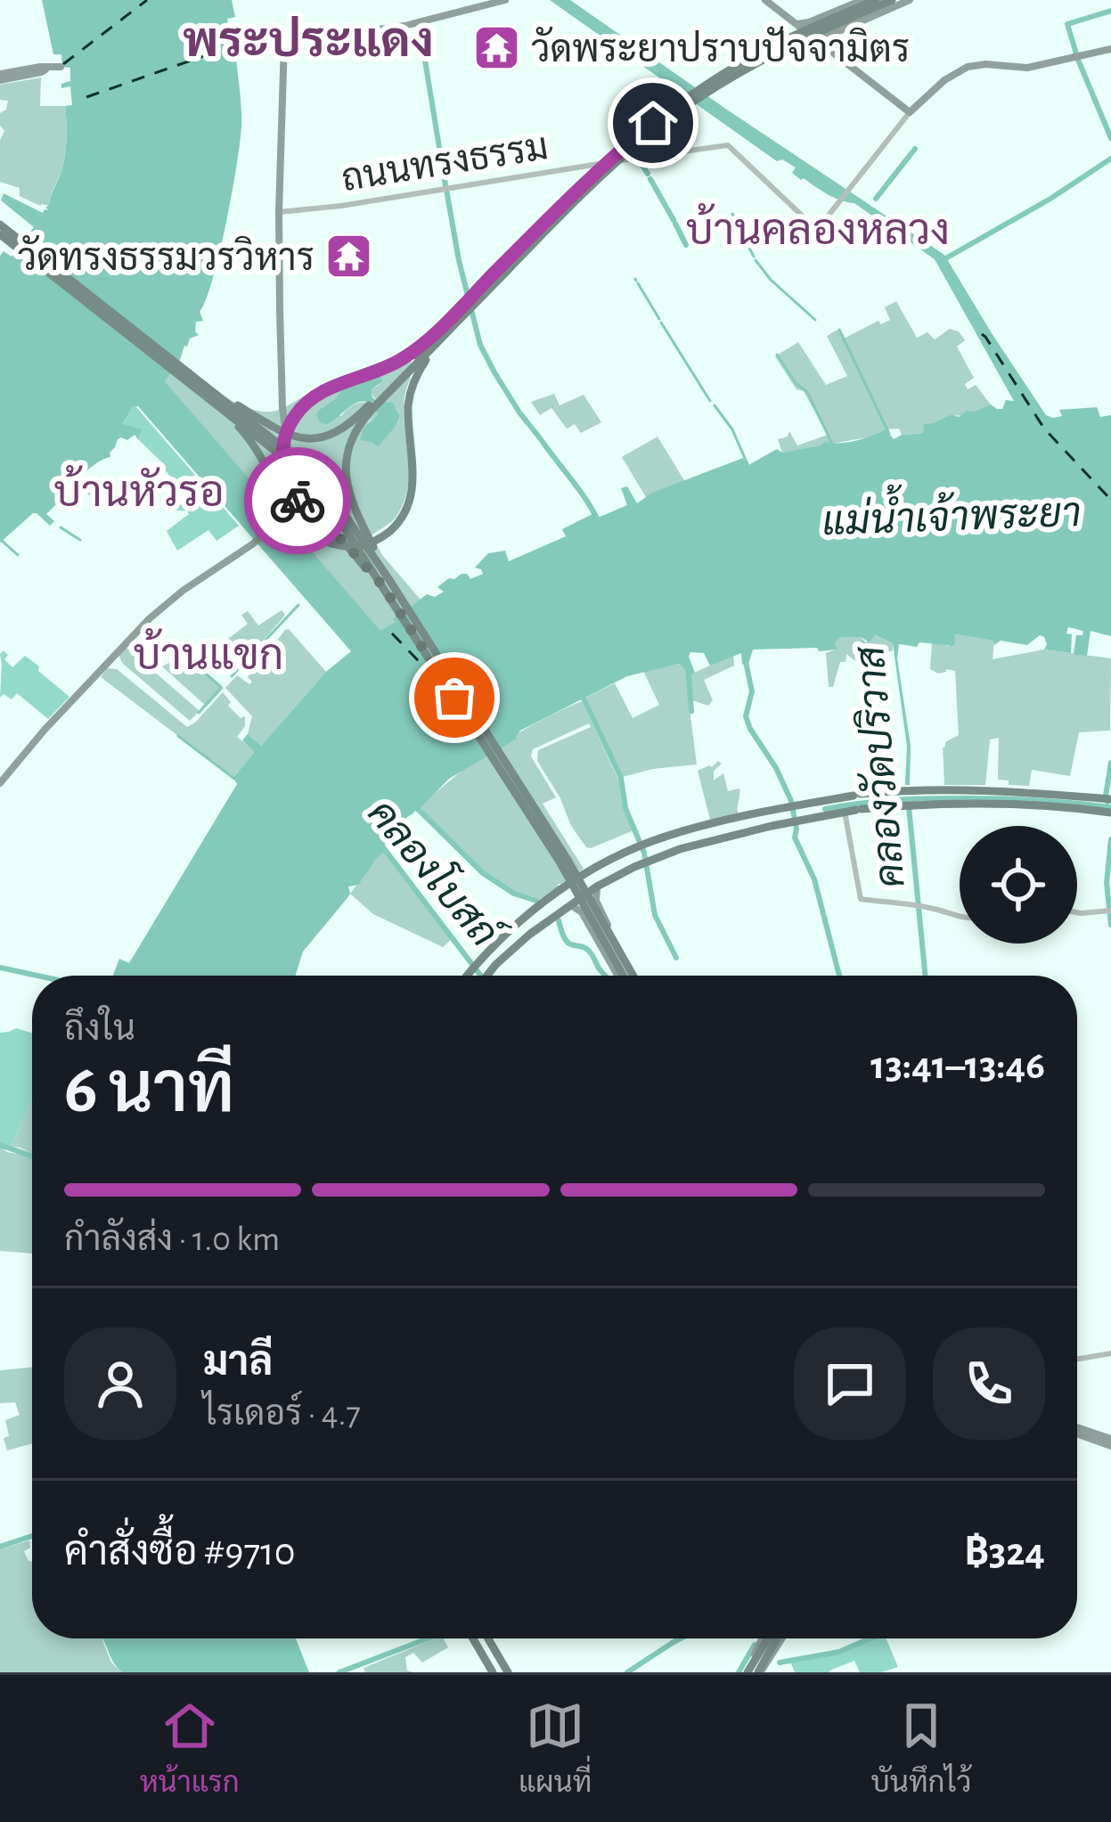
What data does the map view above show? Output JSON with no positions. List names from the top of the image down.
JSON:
{
  "streets": {
    "street": ["ถนนทรงธรรม"]
  },
  "districts": [
    "พระประแดง",
    "บ้านคลองหลวง",
    "บ้านหัวรอ",
    "บ้านแขก"
  ],
  "water": ["แม่น้ำเจ้าพระยา", "คลองวัดปริวาส", "คลองโบสถ์"],
  "places": {
    "temple": ["วัดพระยาปราบปัจจามิตร", "วัดทรงธรรมวรวิหาร"]
  },
  "page": {
    "heading": ["6 นาที", "ถึงใน", "13:41–13:46"],
    "panel": [
      "มาลี",
      "ไรเดอร์ · 4.7",
      "คำสั่งซื้อ #9710",
      "฿324"
    ],
    "bar": "กำลังส่ง · 1.0 km",
    "tabs": ["หน้าแรก", "แผนที่", "บันทึกไว้"]
  }
}
